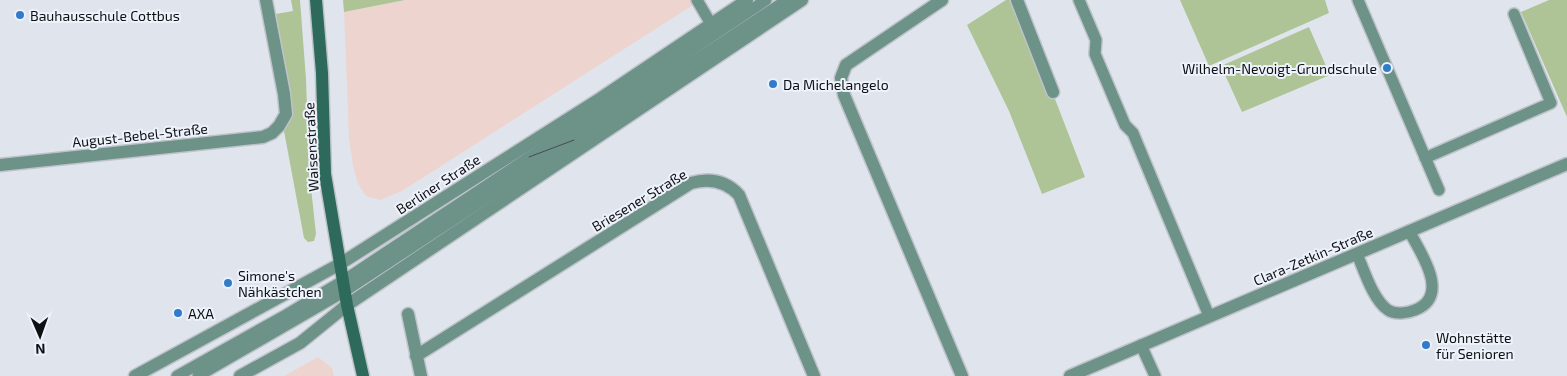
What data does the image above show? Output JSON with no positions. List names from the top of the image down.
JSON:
{
  "streets": {
    "main road": ["Waisenstraße"],
    "street": [
      "August-Bebel-Straße",
      "Berliner Straße",
      "Briesener Straße",
      "Clara-Zetkin-Straße"
    ]
  },
  "crossings": [
    ["August-Bebel-Straße", "Waisenstraße"],
    ["Waisenstraße", "Berliner Straße"]
  ],
  "places": [
    "Bauhausschule Cottbus",
    "Wilhelm-Nevoigt-Grundschule",
    "Da Michelangelo",
    "Simone's Nähkästchen",
    "AXA",
    "Wohnstätte für Senioren"
  ],
  "north": "bottom"
}
